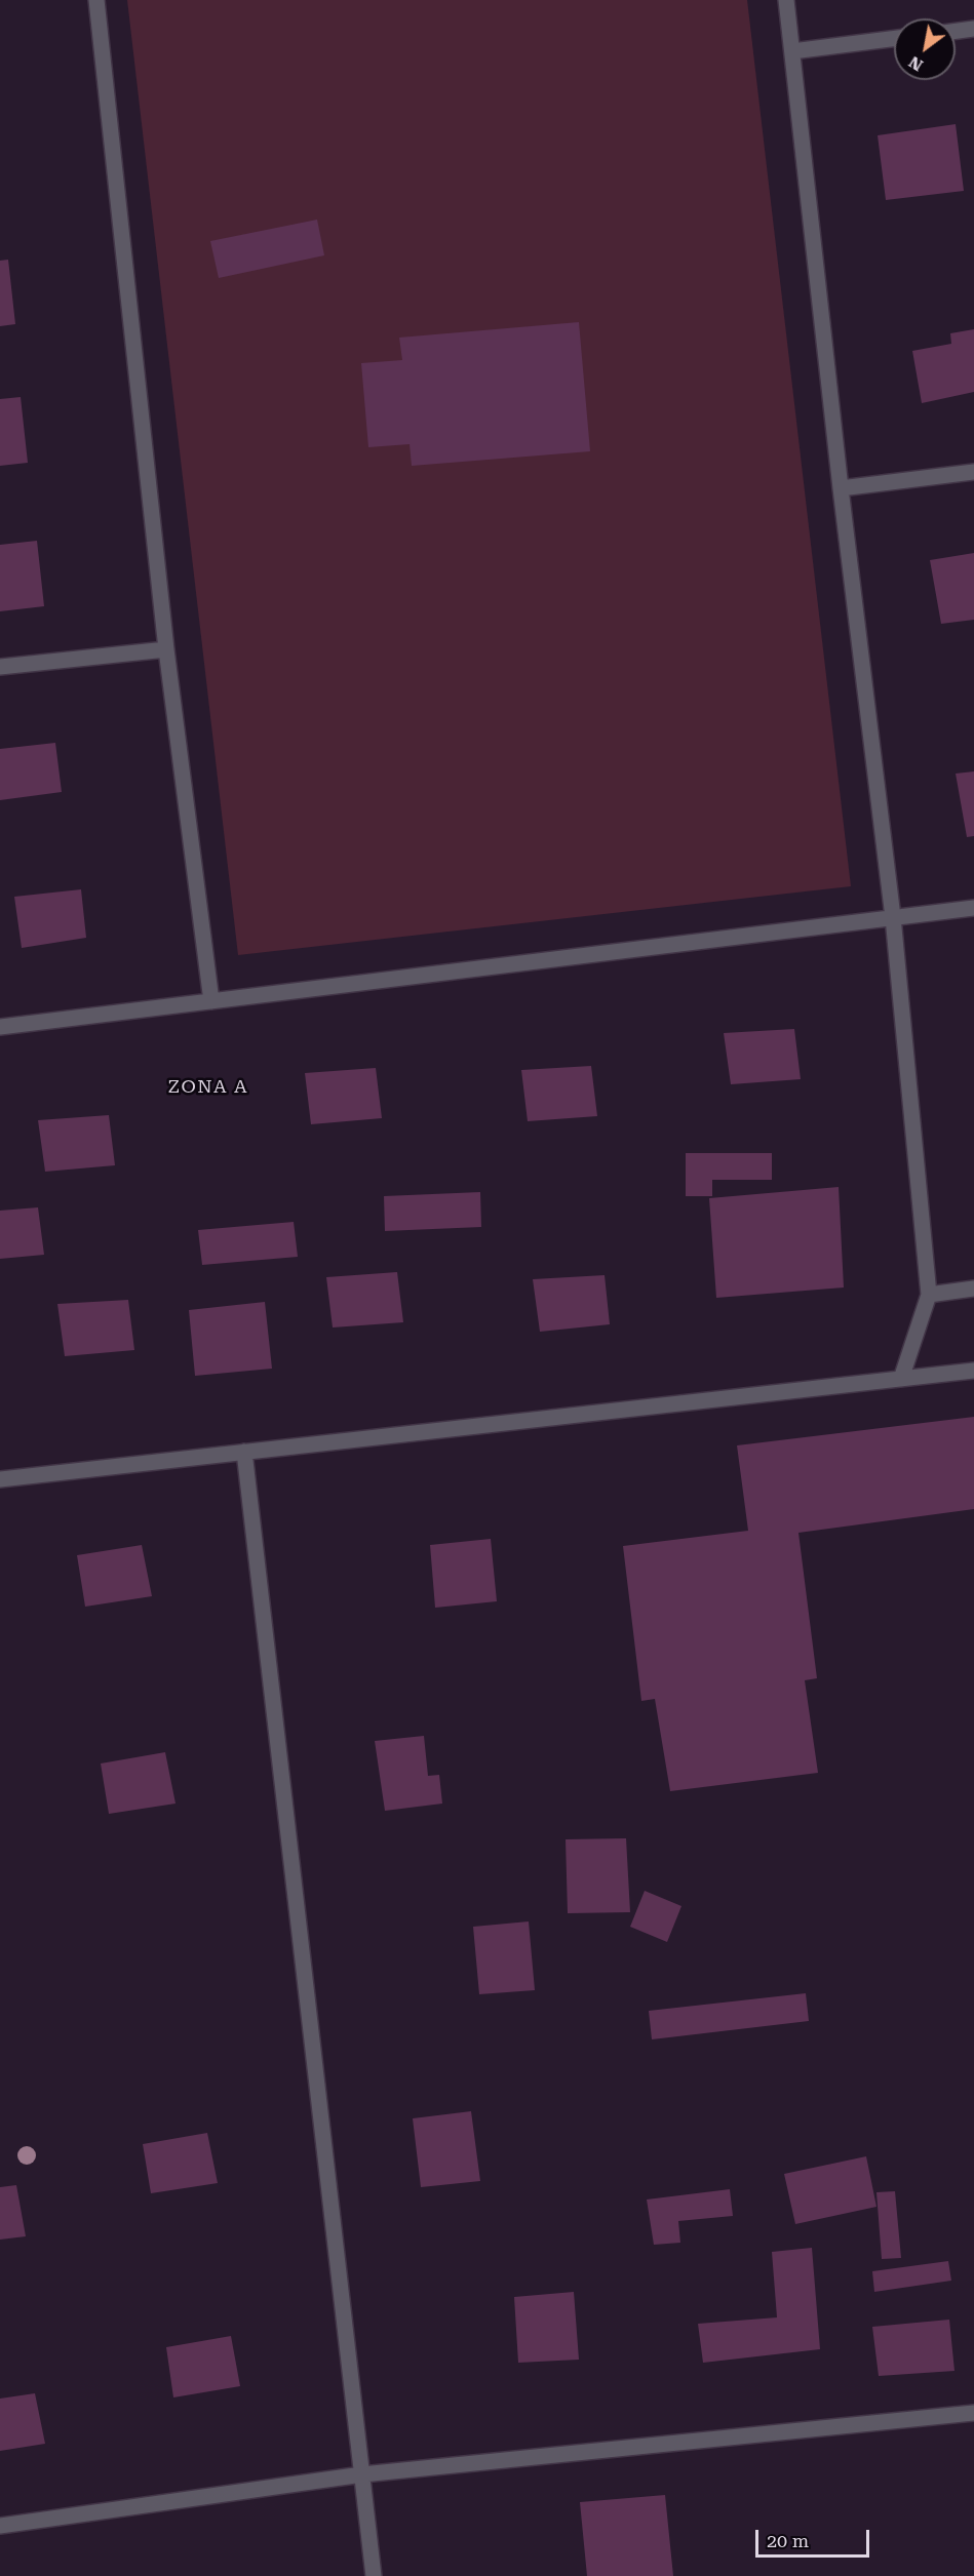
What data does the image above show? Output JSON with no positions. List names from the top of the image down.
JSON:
{
  "districts": ["ZONA A"],
  "scale_bar": "20 m",
  "north": "bottom left"
}
